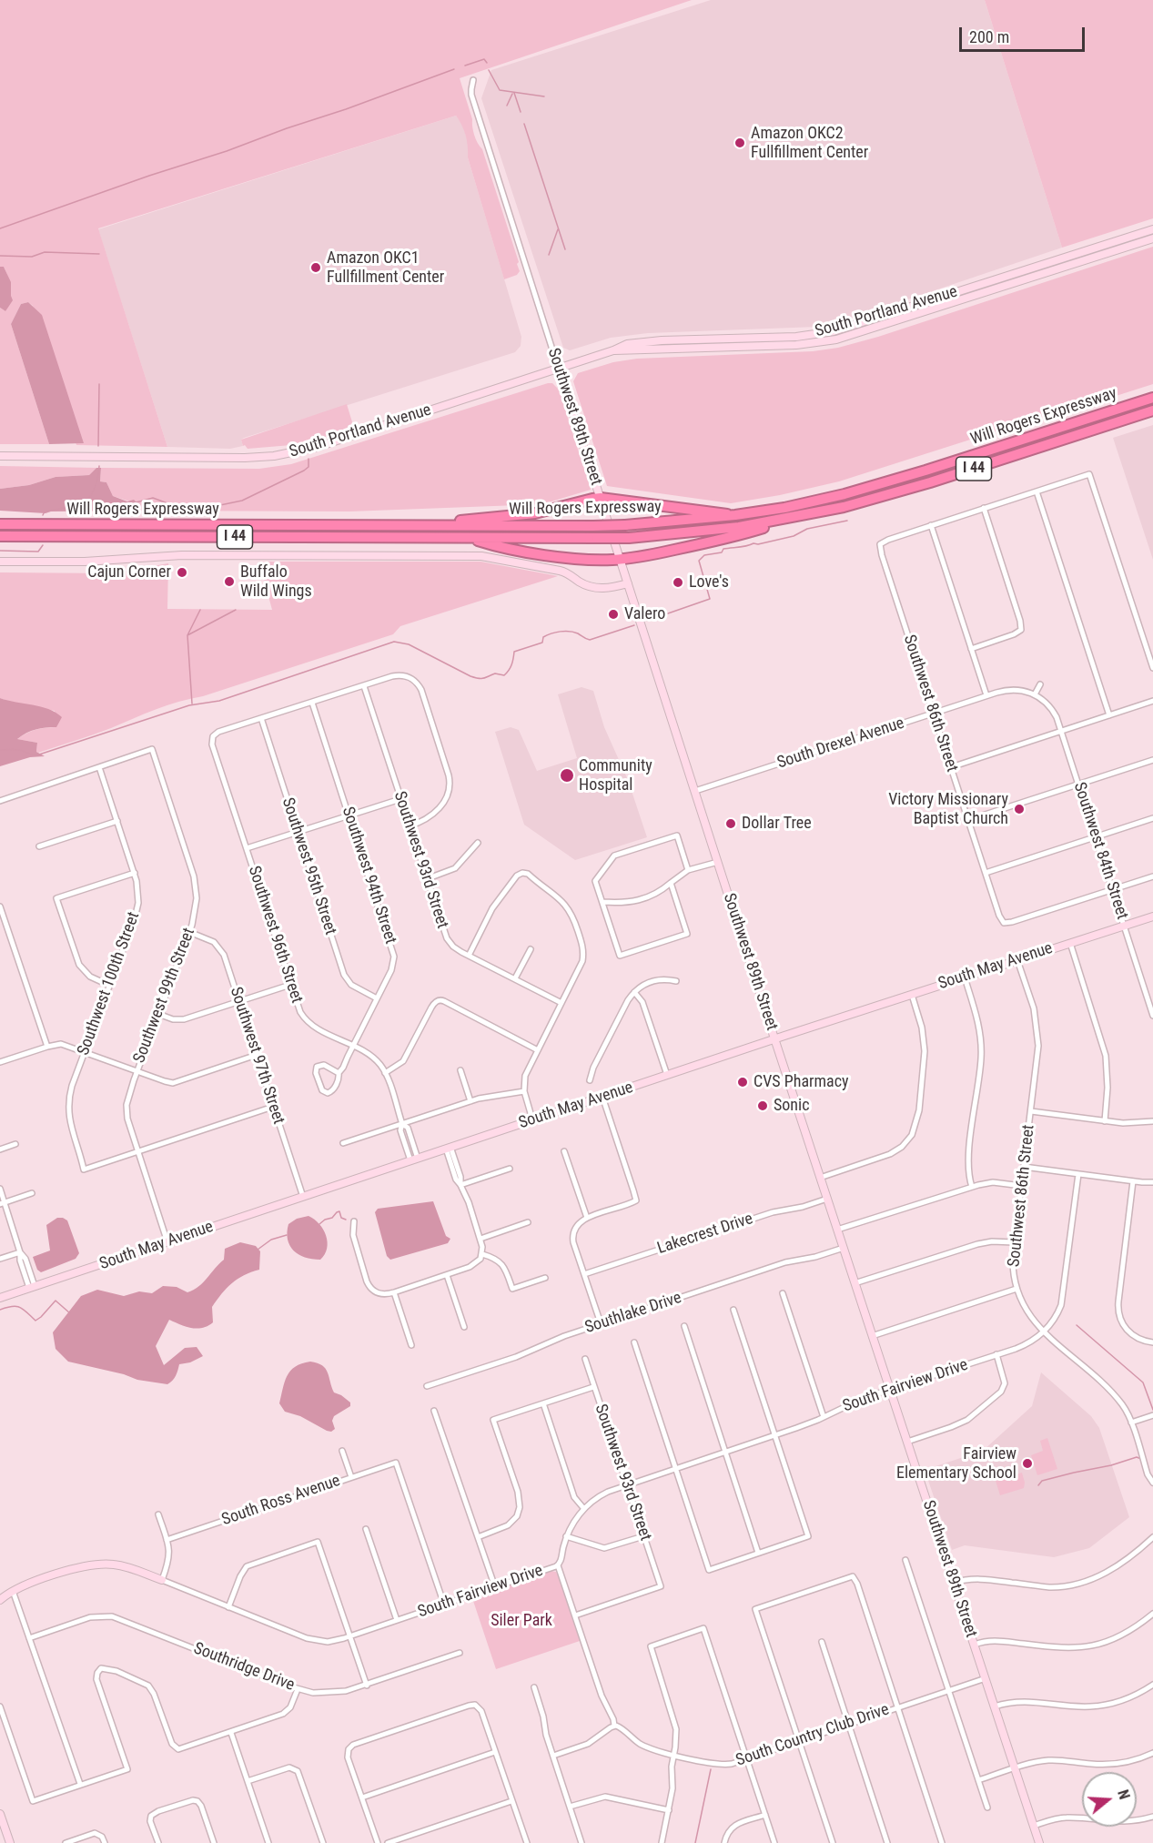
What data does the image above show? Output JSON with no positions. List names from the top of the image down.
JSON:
{
  "streets": {
    "highway": ["Will Rogers Expressway", "I 44"],
    "main road": [
      "South Portland Avenue",
      "Southwest 89th Street",
      "South May Avenue",
      "South Fairview Drive"
    ],
    "street": [
      "Southwest 86th Street",
      "South Drexel Avenue",
      "Southwest 84th Street",
      "Southwest 93rd Street",
      "Southwest 95th Street",
      "Southwest 94th Street",
      "Southwest 96th Street",
      "Southwest 100th Street",
      "Southwest 99th Street",
      "Southwest 97th Street",
      "Lakecrest Drive",
      "Southlake Drive",
      "South Ross Avenue",
      "Southridge Drive",
      "South Country Club Drive"
    ]
  },
  "crossings": [
    ["South Portland Avenue", "Southwest 89th Street"],
    ["Southwest 89th Street", "South Drexel Avenue"],
    ["Southwest 89th Street", "South May Avenue"],
    ["Southwest 89th Street", "Lakecrest Drive"],
    ["Southwest 89th Street", "Southlake Drive"],
    ["Southwest 89th Street", "South Fairview Drive"],
    ["Southwest 89th Street", "South Country Club Drive"],
    ["Southwest 86th Street", "South Drexel Avenue"],
    ["Southwest 86th Street", "Southwest 84th Street"],
    ["Southwest 86th Street", "South May Avenue"],
    ["Southwest 86th Street", "South Fairview Drive"],
    ["Southwest 84th Street", "South May Avenue"],
    ["Southwest 93rd Street", "South Fairview Drive"],
    ["Southwest 95th Street", "Southwest 94th Street"],
    ["Southwest 95th Street", "Southwest 96th Street"],
    ["Southwest 94th Street", "Southwest 96th Street"],
    ["Southwest 96th Street", "South May Avenue"],
    ["South May Avenue", "Southwest 99th Street"],
    ["South May Avenue", "Southwest 97th Street"],
    ["Southwest 100th Street", "Southwest 99th Street"],
    ["Southwest 99th Street", "Southwest 97th Street"],
    ["South Fairview Drive", "South Ross Avenue"]
  ],
  "parks": ["Siler Park"],
  "places": [
    "Amazon OKC2 Fullfillment Center",
    "Amazon OKC1 Fullfillment Center",
    "Cajun Corner",
    "Buffalo Wild Wings",
    "Love's",
    "Valero",
    "Community Hospital",
    "Victory Missionary Baptist Church",
    "Dollar Tree",
    "CVS Pharmacy",
    "Sonic",
    "Fairview Elementary School"
  ],
  "scale_bar": "200 m",
  "north": "right"
}
